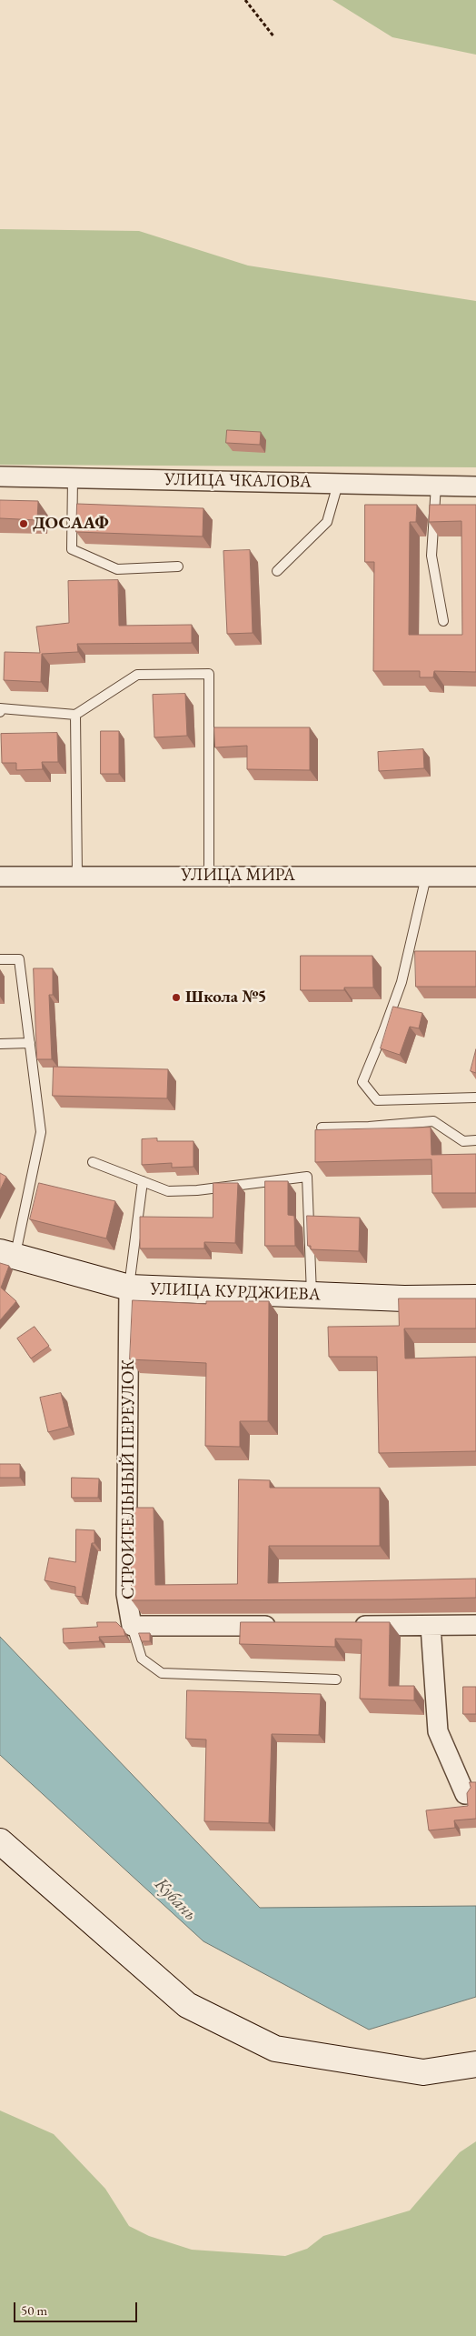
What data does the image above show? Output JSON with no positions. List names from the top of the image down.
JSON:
{
  "streets": {
    "street": [
      "УЛИЦА ЧКАЛОВА",
      "УЛИЦА МИРА",
      "УЛИЦА КУРДЖИЕВА",
      "СТРОИТЕЛЬНЫЙ ПЕРЕУЛОК"
    ]
  },
  "crossings": [
    ["УЛИЦА КУРДЖИЕВА", "СТРОИТЕЛЬНЫЙ ПЕРЕУЛОК"]
  ],
  "water": ["Кубань"],
  "places": ["ДОСААФ", "Школа №5"],
  "scale_bar": "50 m"
}
